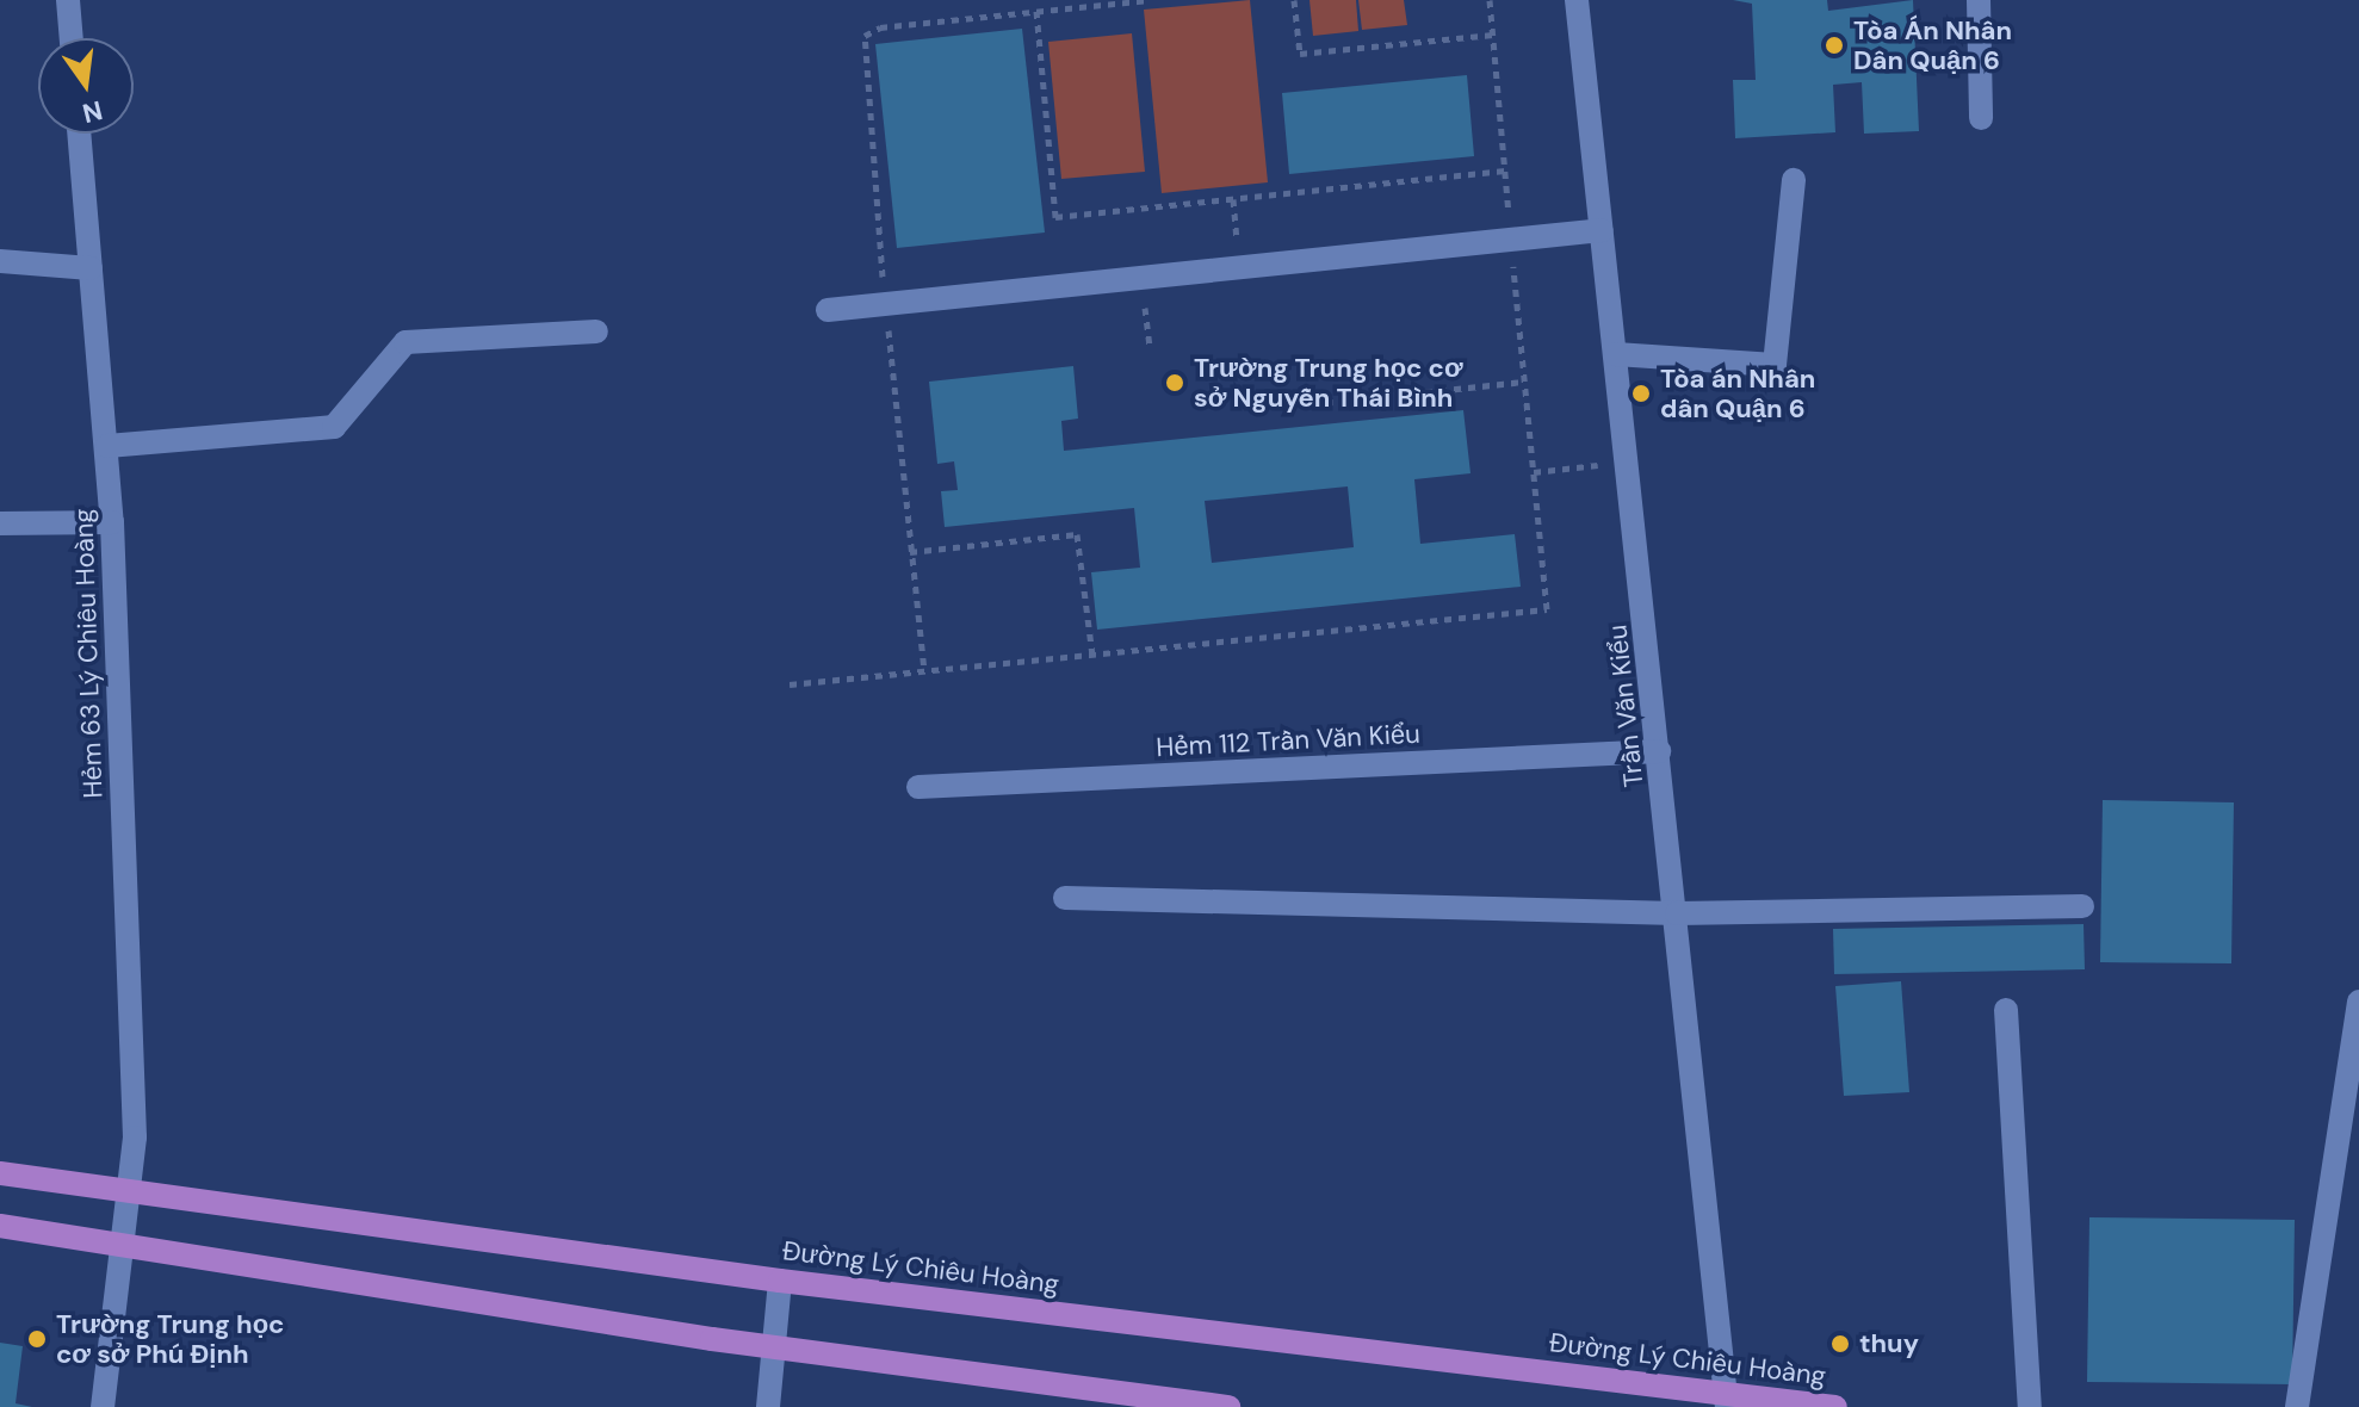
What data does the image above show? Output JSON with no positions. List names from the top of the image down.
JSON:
{
  "streets": {
    "main road": ["Đường Lý Chiêu Hoàng"],
    "street": ["Hẻm 63 Lý Chiêu Hoàng", "Trần Văn Kiểu", "Hẻm 112 Trần Văn Kiểu"]
  },
  "crossings": [
    ["Hẻm 63 Lý Chiêu Hoàng", "Đường Lý Chiêu Hoàng"],
    ["Trần Văn Kiểu", "Hẻm 112 Trần Văn Kiểu"],
    ["Trần Văn Kiểu", "Đường Lý Chiêu Hoàng"]
  ],
  "places": [
    "Tòa Án Nhân Dân Quận 6",
    "Trường Trung học cơ sở Nguyễn Thái Bình",
    "Tòa án Nhân dân Quận 6",
    "Trường Trung học cơ sở Phú Định",
    "thuy"
  ],
  "north": "bottom"
}
